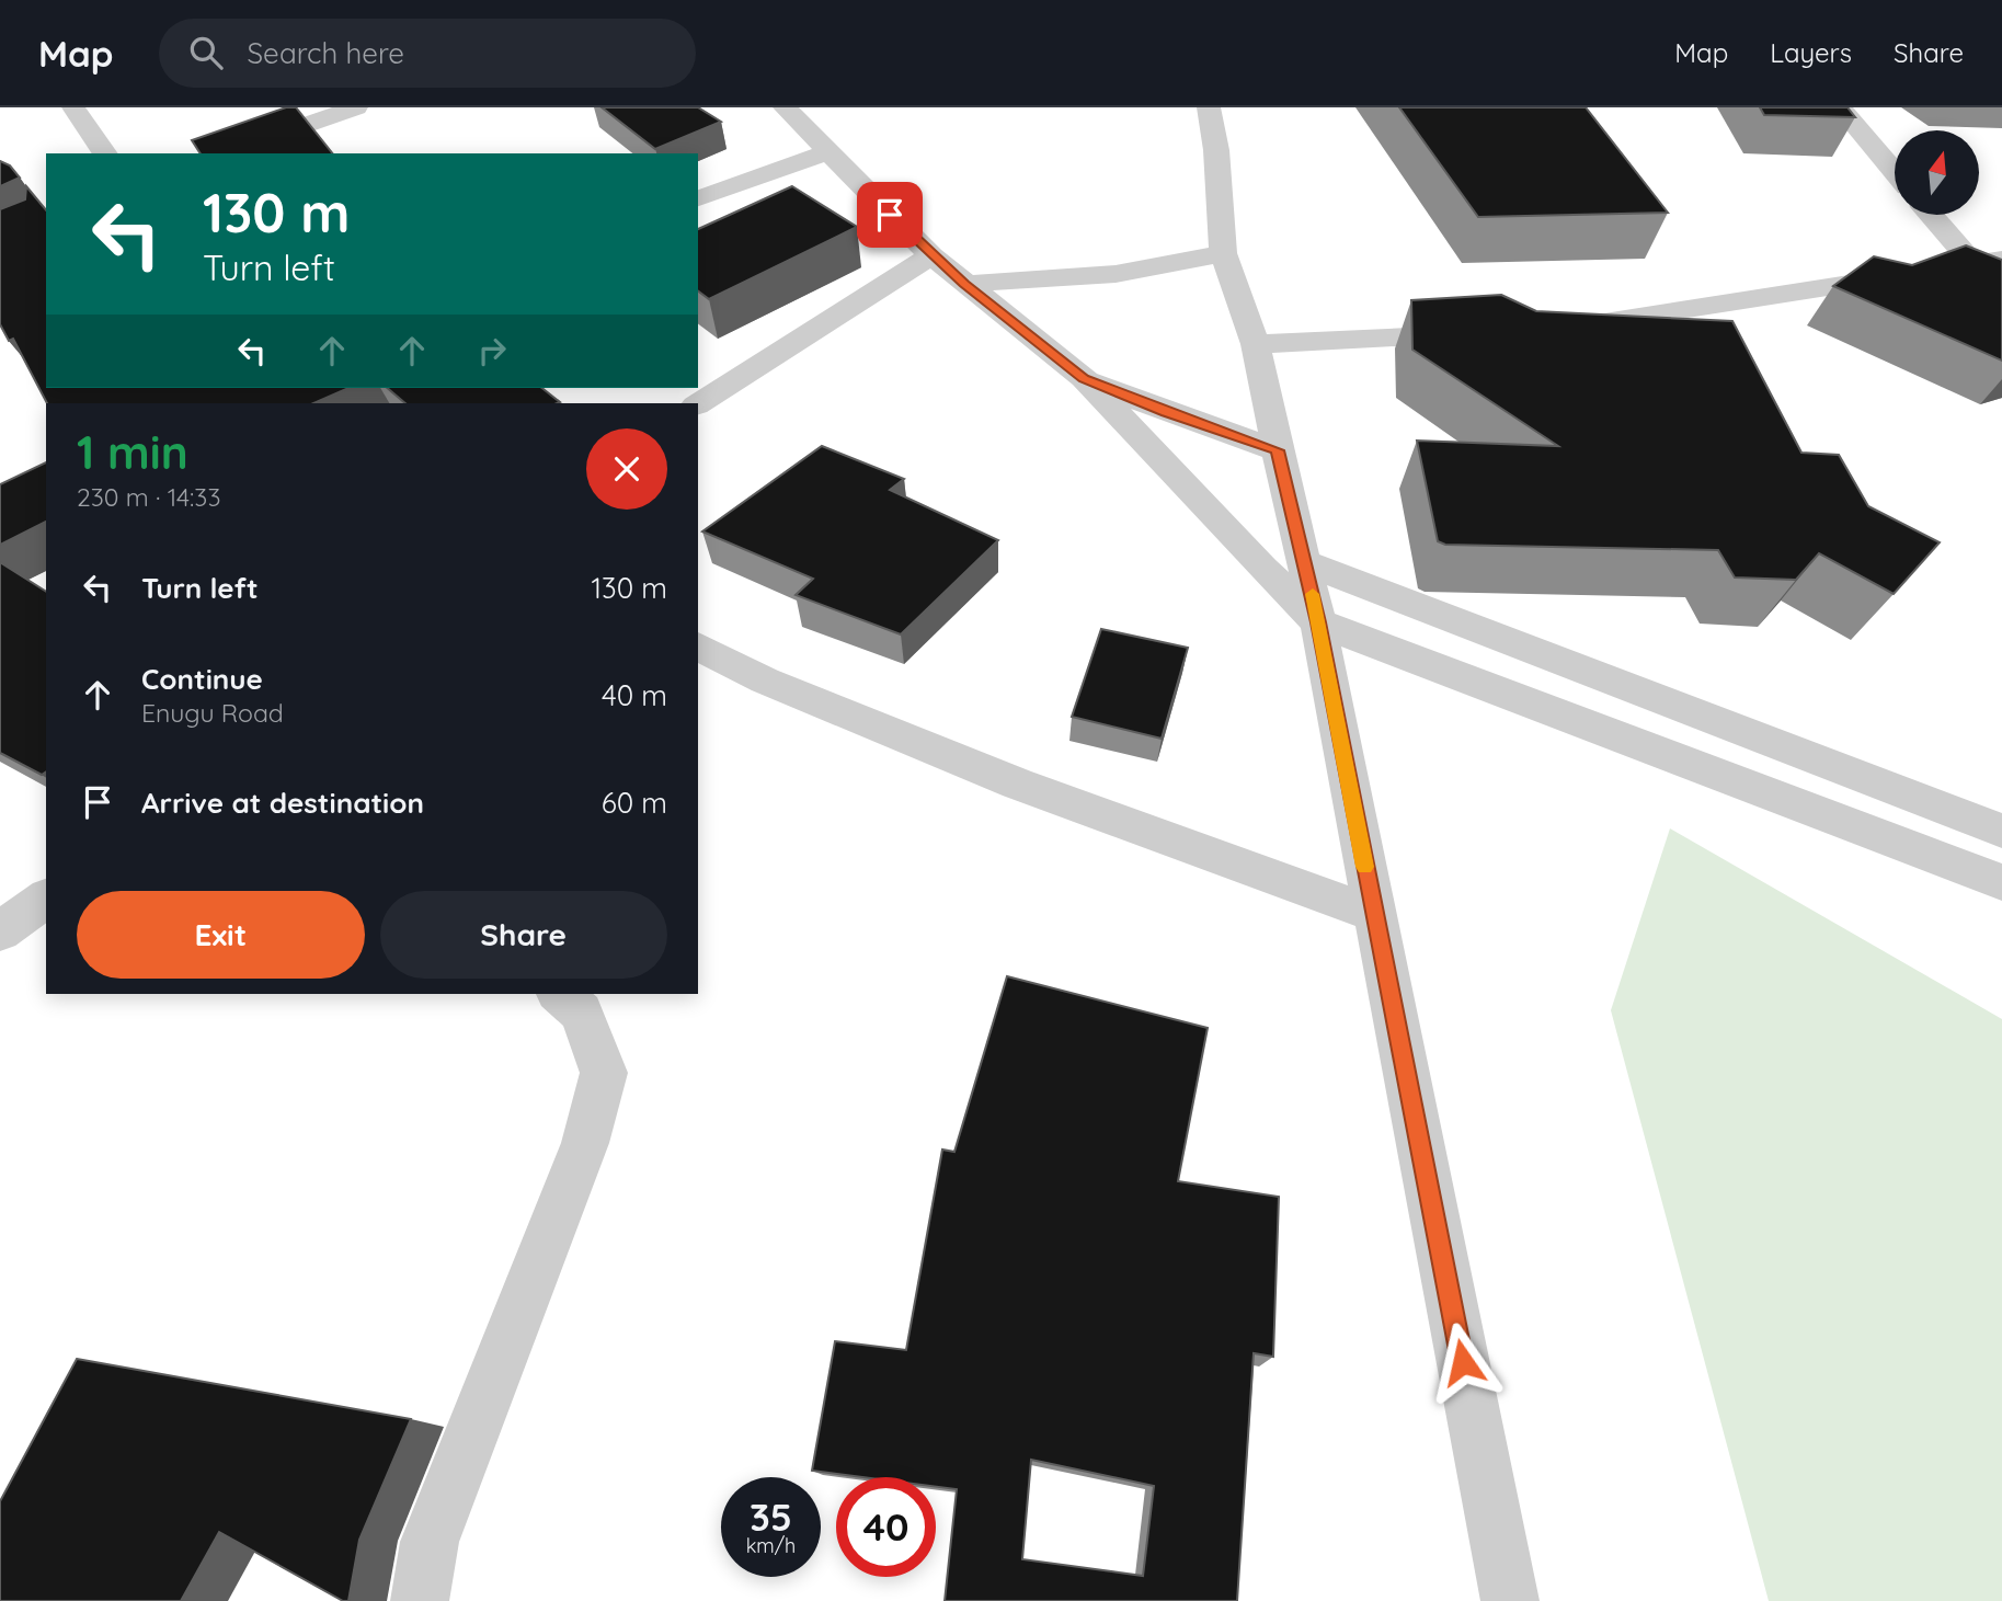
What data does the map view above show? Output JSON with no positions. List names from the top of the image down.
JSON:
{
  "north": "top",
  "page": {
    "header": "Map",
    "search": "Search here",
    "nav": ["Map", "Layers", "Share"],
    "turn": ["130 m", "Turn left"],
    "heading": ["1 min", "230 m · 14:33"],
    "list": [
      {
        "name": "Turn left",
        "value": "130 m"
      },
      {
        "name": "Continue",
        "note": "Enugu Road",
        "value": "40 m"
      },
      {
        "name": "Arrive at destination",
        "value": "60 m"
      }
    ],
    "buttons": ["Exit", "Share"],
    "speed": "35 km/h",
    "limit": "40"
  }
}
